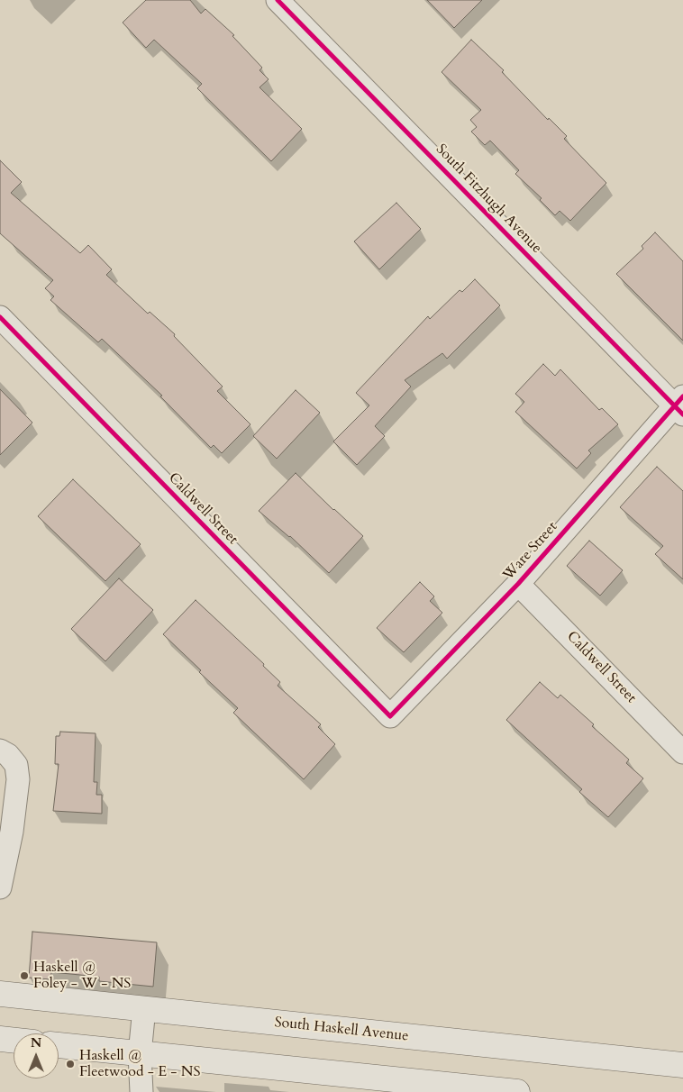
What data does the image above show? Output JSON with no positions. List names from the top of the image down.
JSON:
{
  "streets": {
    "main road": ["South Haskell Avenue"],
    "street": ["South Fitzhugh Avenue", "Caldwell Street", "Ware Street"]
  },
  "crossings": [
    ["South Fitzhugh Avenue", "Ware Street"],
    ["Caldwell Street", "Ware Street"]
  ],
  "places": ["Haskell @ Foley - W - NS", "Haskell @ Fleetwood - E - NS"],
  "north": "top"
}
